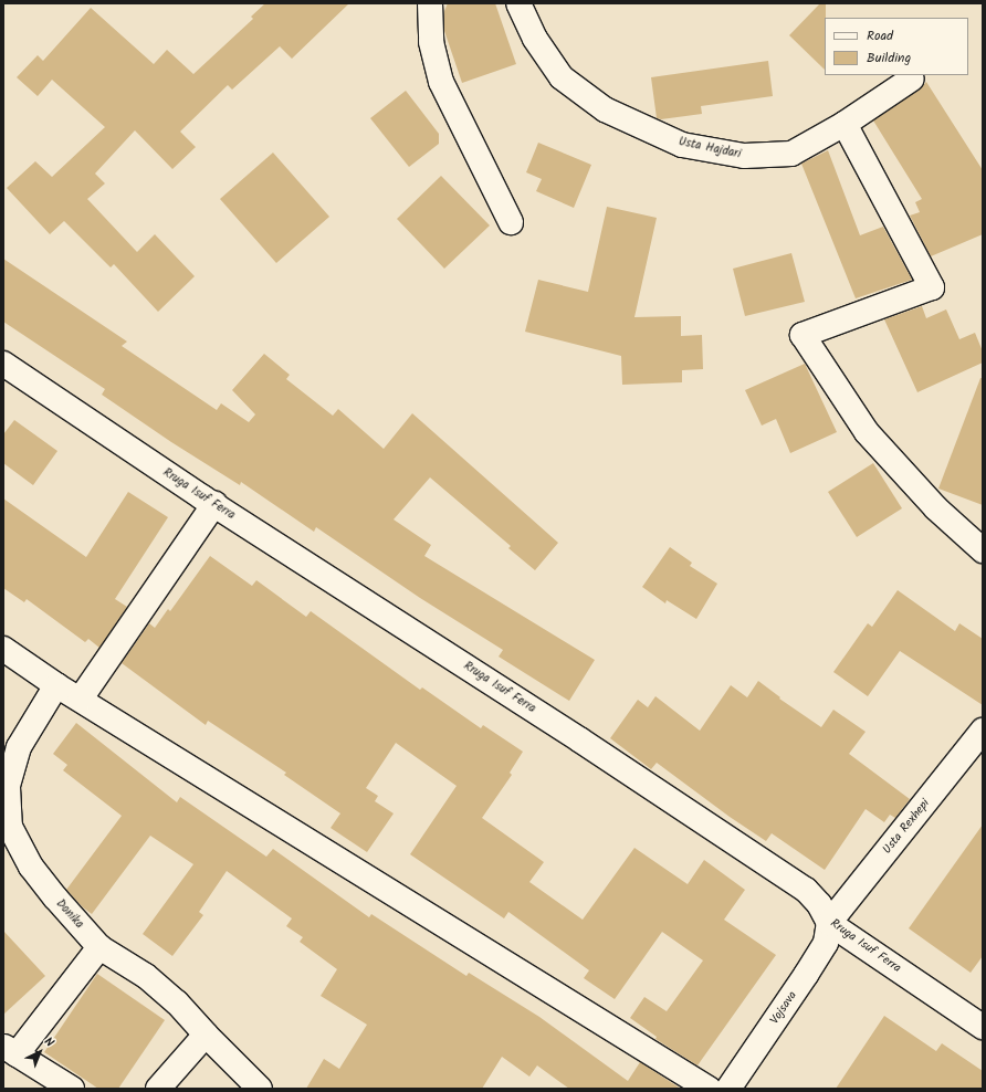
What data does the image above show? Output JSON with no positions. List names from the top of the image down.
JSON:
{
  "streets": {
    "street": [
      "Usta Hajdari",
      "Rruga Isuf Ferra",
      "Usta Rexhepi",
      "Donika",
      "Vojsava"
    ]
  },
  "crossings": [
    ["Rruga Isuf Ferra", "Usta Rexhepi"],
    ["Rruga Isuf Ferra", "Vojsava"],
    ["Usta Rexhepi", "Vojsava"]
  ],
  "legend": ["Road", "Building"],
  "north": "top right"
}
